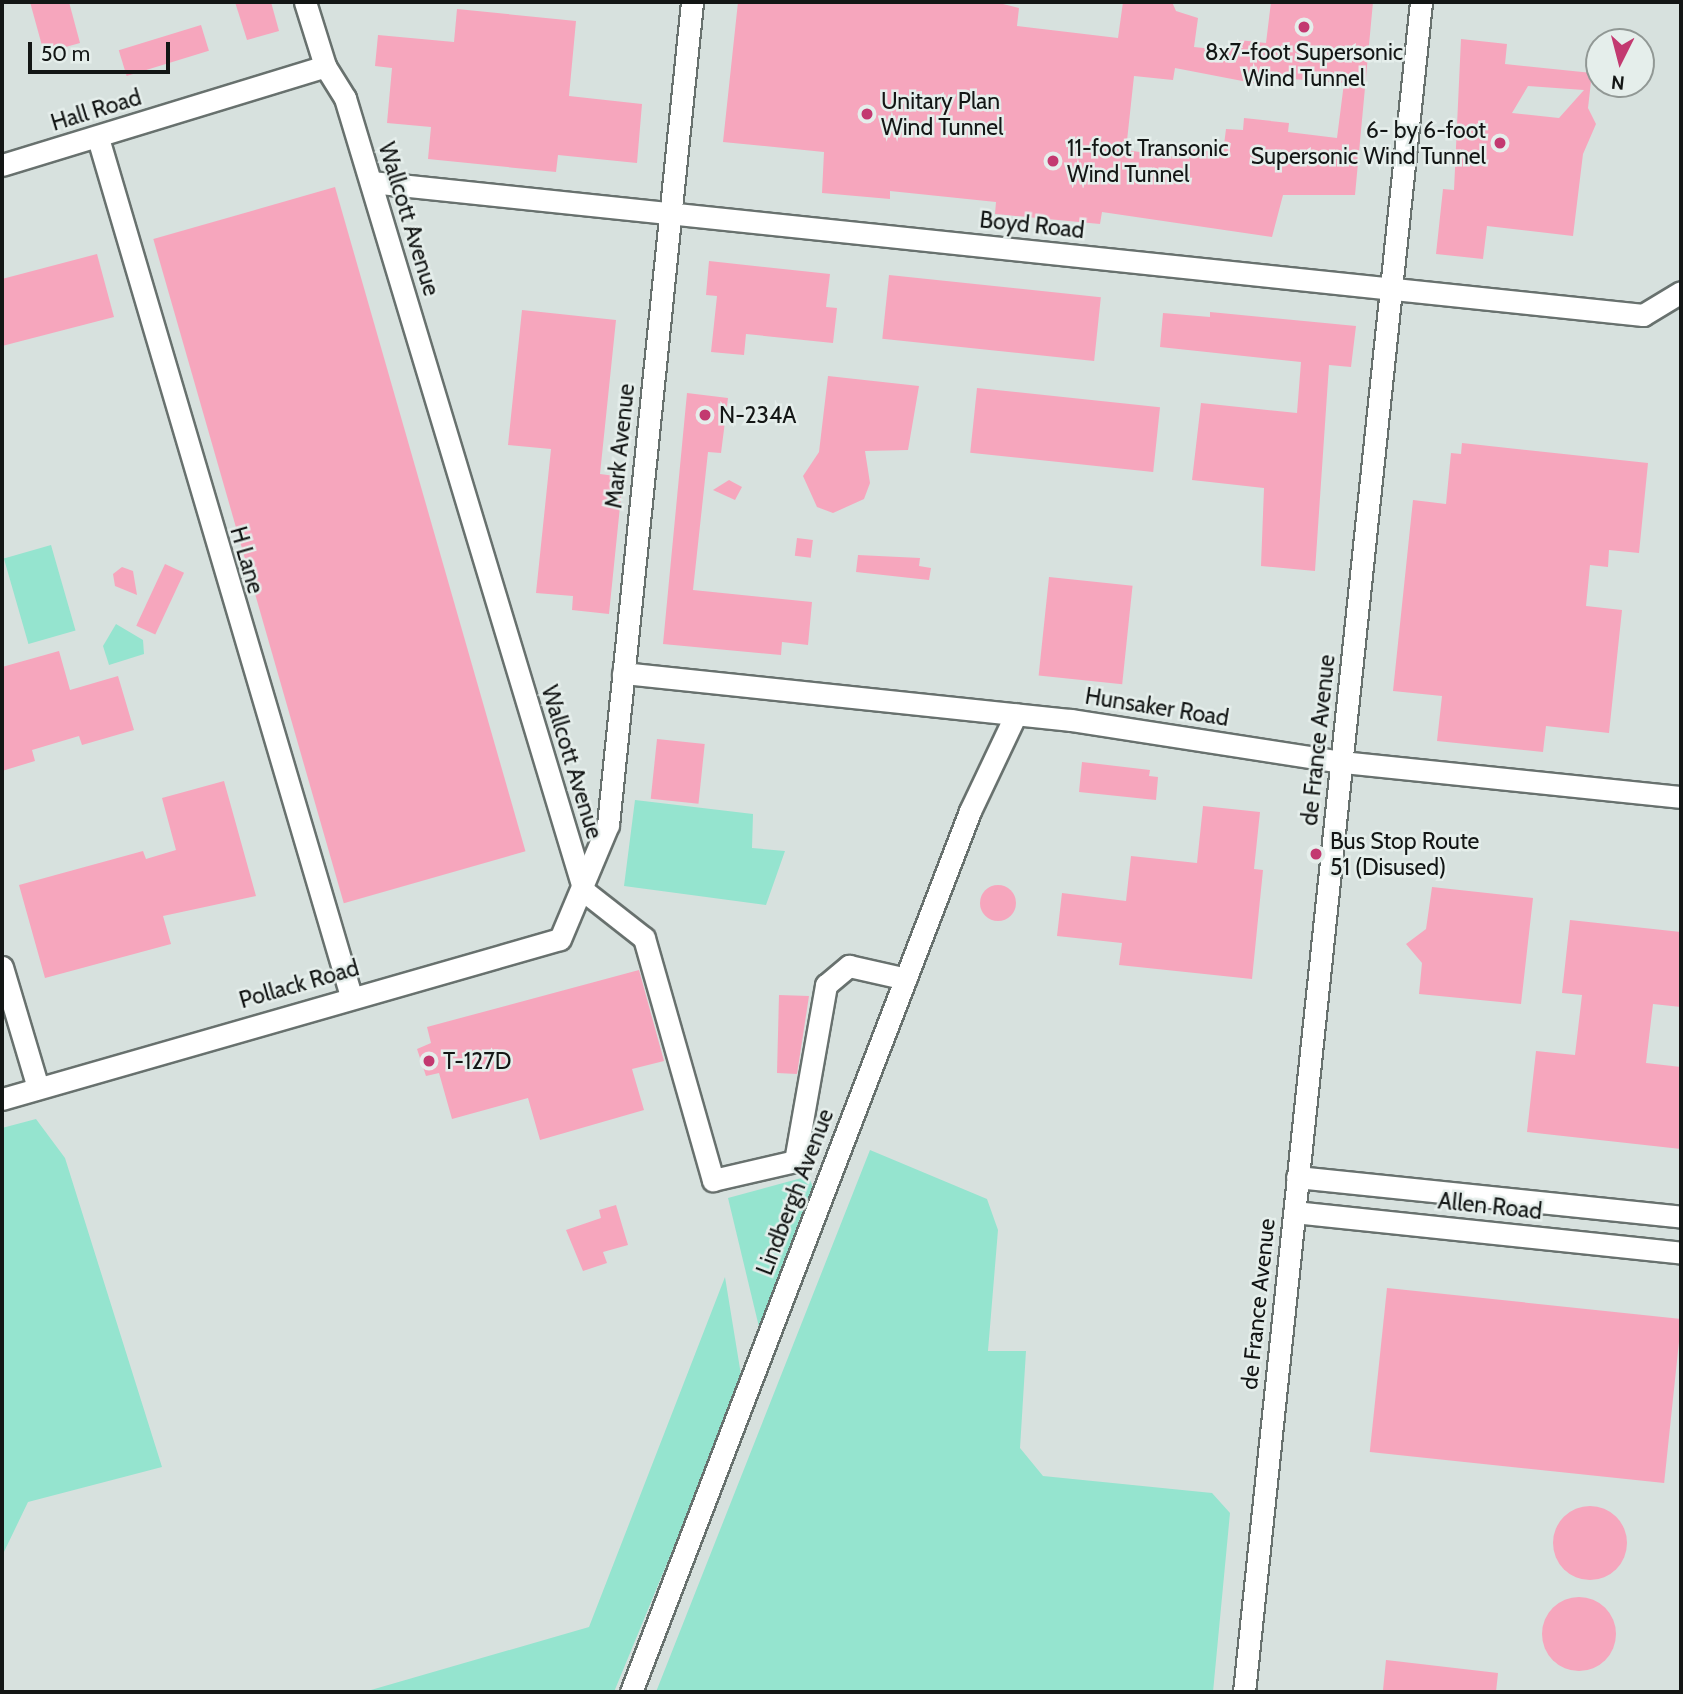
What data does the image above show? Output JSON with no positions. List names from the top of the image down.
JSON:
{
  "streets": {
    "street": [
      "Hall Road",
      "Wallcott Avenue",
      "Boyd Road",
      "Mark Avenue",
      "H Lane",
      "Hunsaker Road",
      "de France Avenue",
      "Pollack Road",
      "Lindbergh Avenue",
      "Allen Road"
    ]
  },
  "crossings": [
    ["Hall Road", "Wallcott Avenue"],
    ["Hall Road", "H Lane"],
    ["Wallcott Avenue", "Boyd Road"],
    ["Wallcott Avenue", "Mark Avenue"],
    ["Wallcott Avenue", "Pollack Road"],
    ["Boyd Road", "Mark Avenue"],
    ["Boyd Road", "de France Avenue"],
    ["Mark Avenue", "Hunsaker Road"],
    ["Mark Avenue", "Pollack Road"],
    ["H Lane", "Pollack Road"],
    ["Hunsaker Road", "de France Avenue"],
    ["Hunsaker Road", "Lindbergh Avenue"],
    ["de France Avenue", "Allen Road"]
  ],
  "places": [
    "8x7-foot Supersonic Wind Tunnel",
    "Unitary Plan Wind Tunnel",
    "6- by 6-foot Supersonic Wind Tunnel",
    "11-foot Transonic Wind Tunnel",
    "N-234A",
    "Bus Stop Route 51 (Disused)",
    "T-127D"
  ],
  "scale_bar": "50 m",
  "north": "bottom"
}
